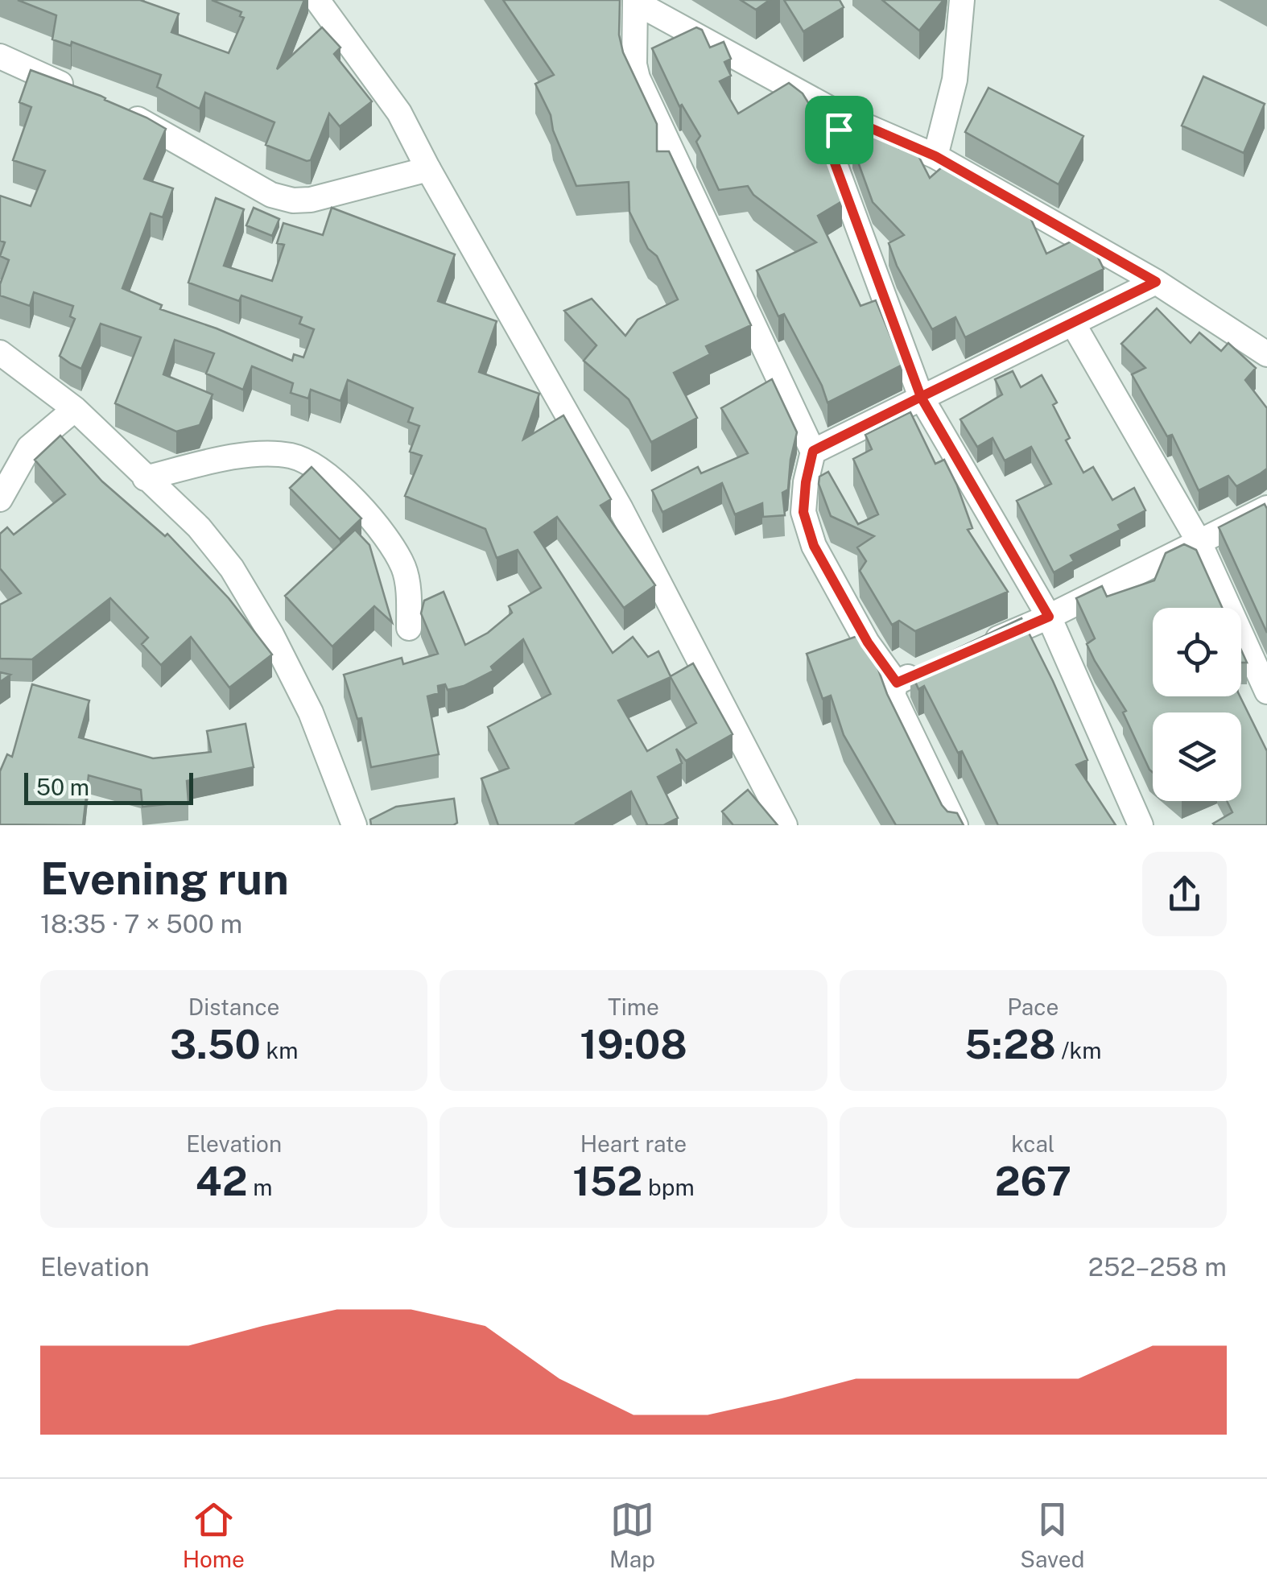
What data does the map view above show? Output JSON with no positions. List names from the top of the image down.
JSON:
{
  "scale_bar": "50 m",
  "page": {
    "scale": "50 m",
    "heading": ["Evening run", "18:35 · 7 × 500 m"],
    "stats": [
      ["Distance", "3.50 km"],
      ["Time", "19:08"],
      ["Pace", "5:28 /km"],
      ["Elevation", "42 m"],
      ["Heart rate", "152 bpm"],
      ["kcal", "267"]
    ],
    "chart": ["Elevation", "252–258 m"],
    "tabs": ["Home", "Map", "Saved"]
  }
}
